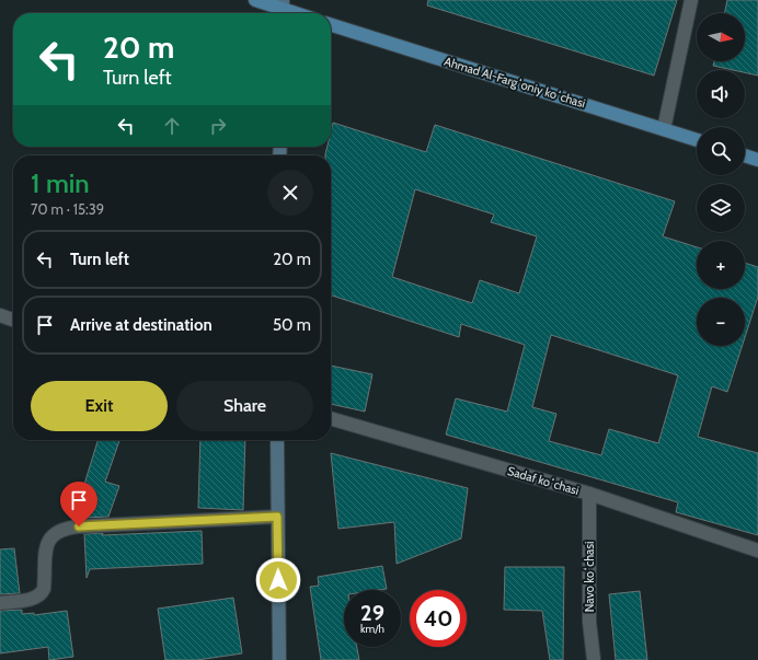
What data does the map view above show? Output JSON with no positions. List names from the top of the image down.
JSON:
{
  "streets": {
    "main road": ["Ahmad Al-Fargʻoniy koʻchasi"],
    "street": ["Sadaf koʻchasi", "Navo koʻchasi"]
  },
  "crossings": [
    ["Sadaf koʻchasi", "Navo koʻchasi"]
  ],
  "north": "right",
  "page": {
    "map_buttons": ["+", "−"],
    "turn": ["20 m", "Turn left"],
    "heading": ["1 min", "70 m · 15:39"],
    "list": [
      {
        "name": "Turn left",
        "value": "20 m"
      },
      {
        "name": "Arrive at destination",
        "value": "50 m"
      }
    ],
    "buttons": ["Exit", "Share"],
    "speed": "29 km/h",
    "limit": "40"
  }
}
